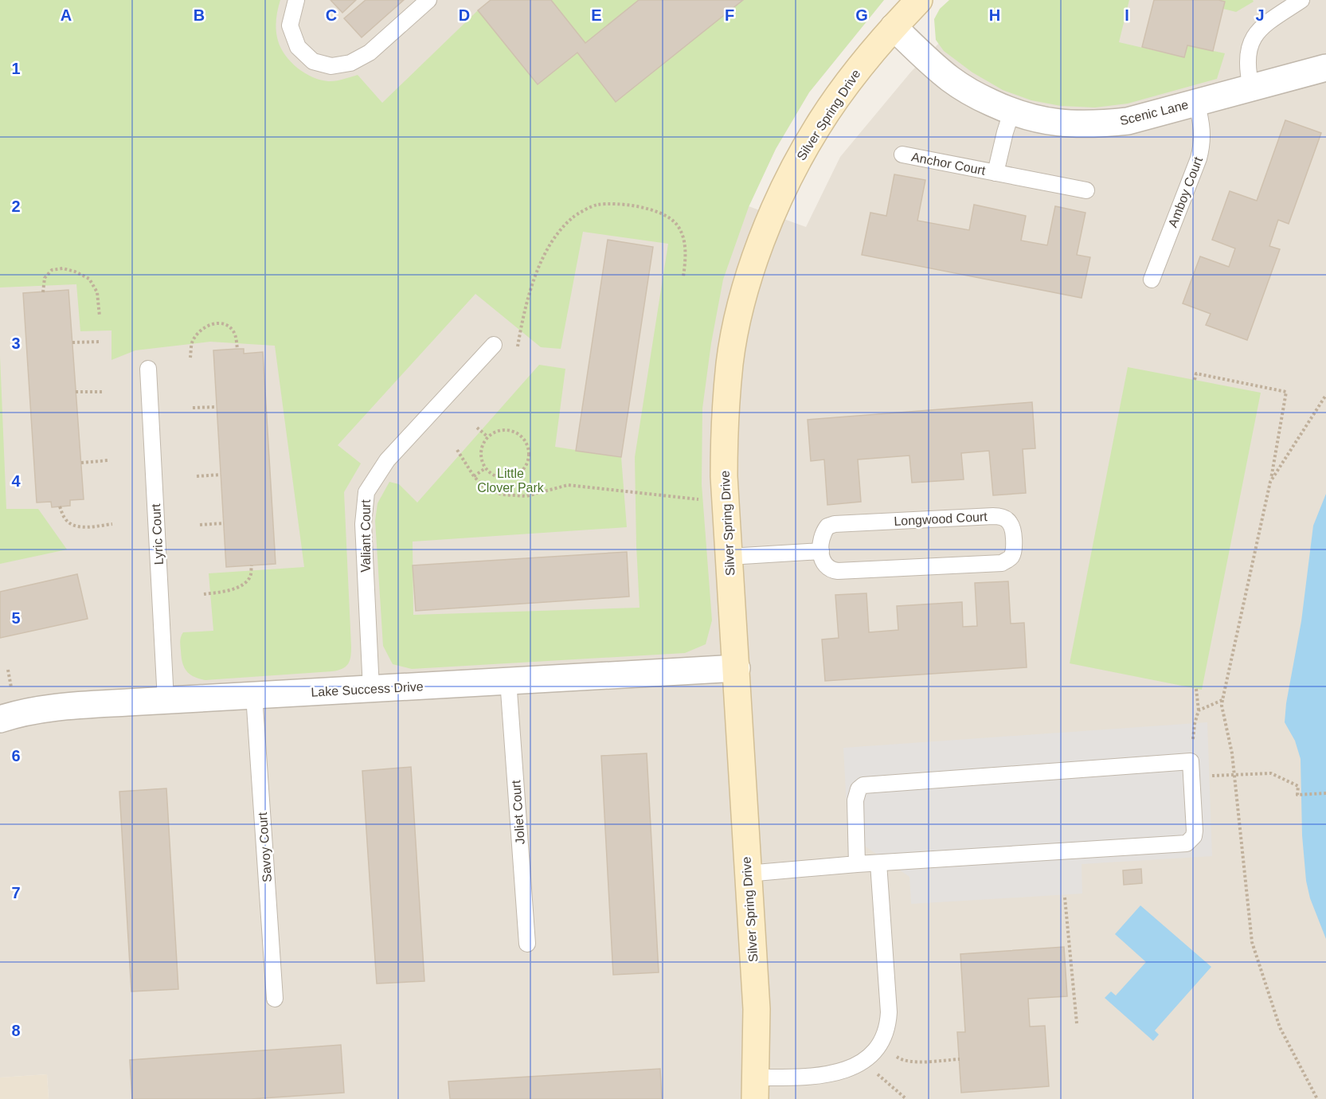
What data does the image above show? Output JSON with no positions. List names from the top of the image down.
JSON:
{
  "streets": {
    "street": ["Scenic Lane", "Silver Spring Drive", "Lake Success Drive"],
    "lane": [
      "Anchor Court",
      "Amboy Court",
      "Longwood Court",
      "Lyric Court",
      "Valiant Court",
      "Joliet Court",
      "Savoy Court"
    ]
  },
  "crossings": [
    ["Scenic Lane", "Silver Spring Drive"],
    ["Scenic Lane", "Anchor Court"],
    ["Scenic Lane", "Amboy Court"],
    ["Silver Spring Drive", "Lake Success Drive"],
    ["Lyric Court", "Lake Success Drive"],
    ["Valiant Court", "Lake Success Drive"],
    ["Lake Success Drive", "Joliet Court"],
    ["Lake Success Drive", "Savoy Court"]
  ],
  "parks": ["Little Clover Park"],
  "grid": {
    "columns": [
      "A",
      "B",
      "C",
      "D",
      "E",
      "F",
      "G",
      "H",
      "I",
      "J"
    ],
    "rows": [
      "1",
      "2",
      "3",
      "4",
      "5",
      "6",
      "7",
      "8"
    ]
  }
}
